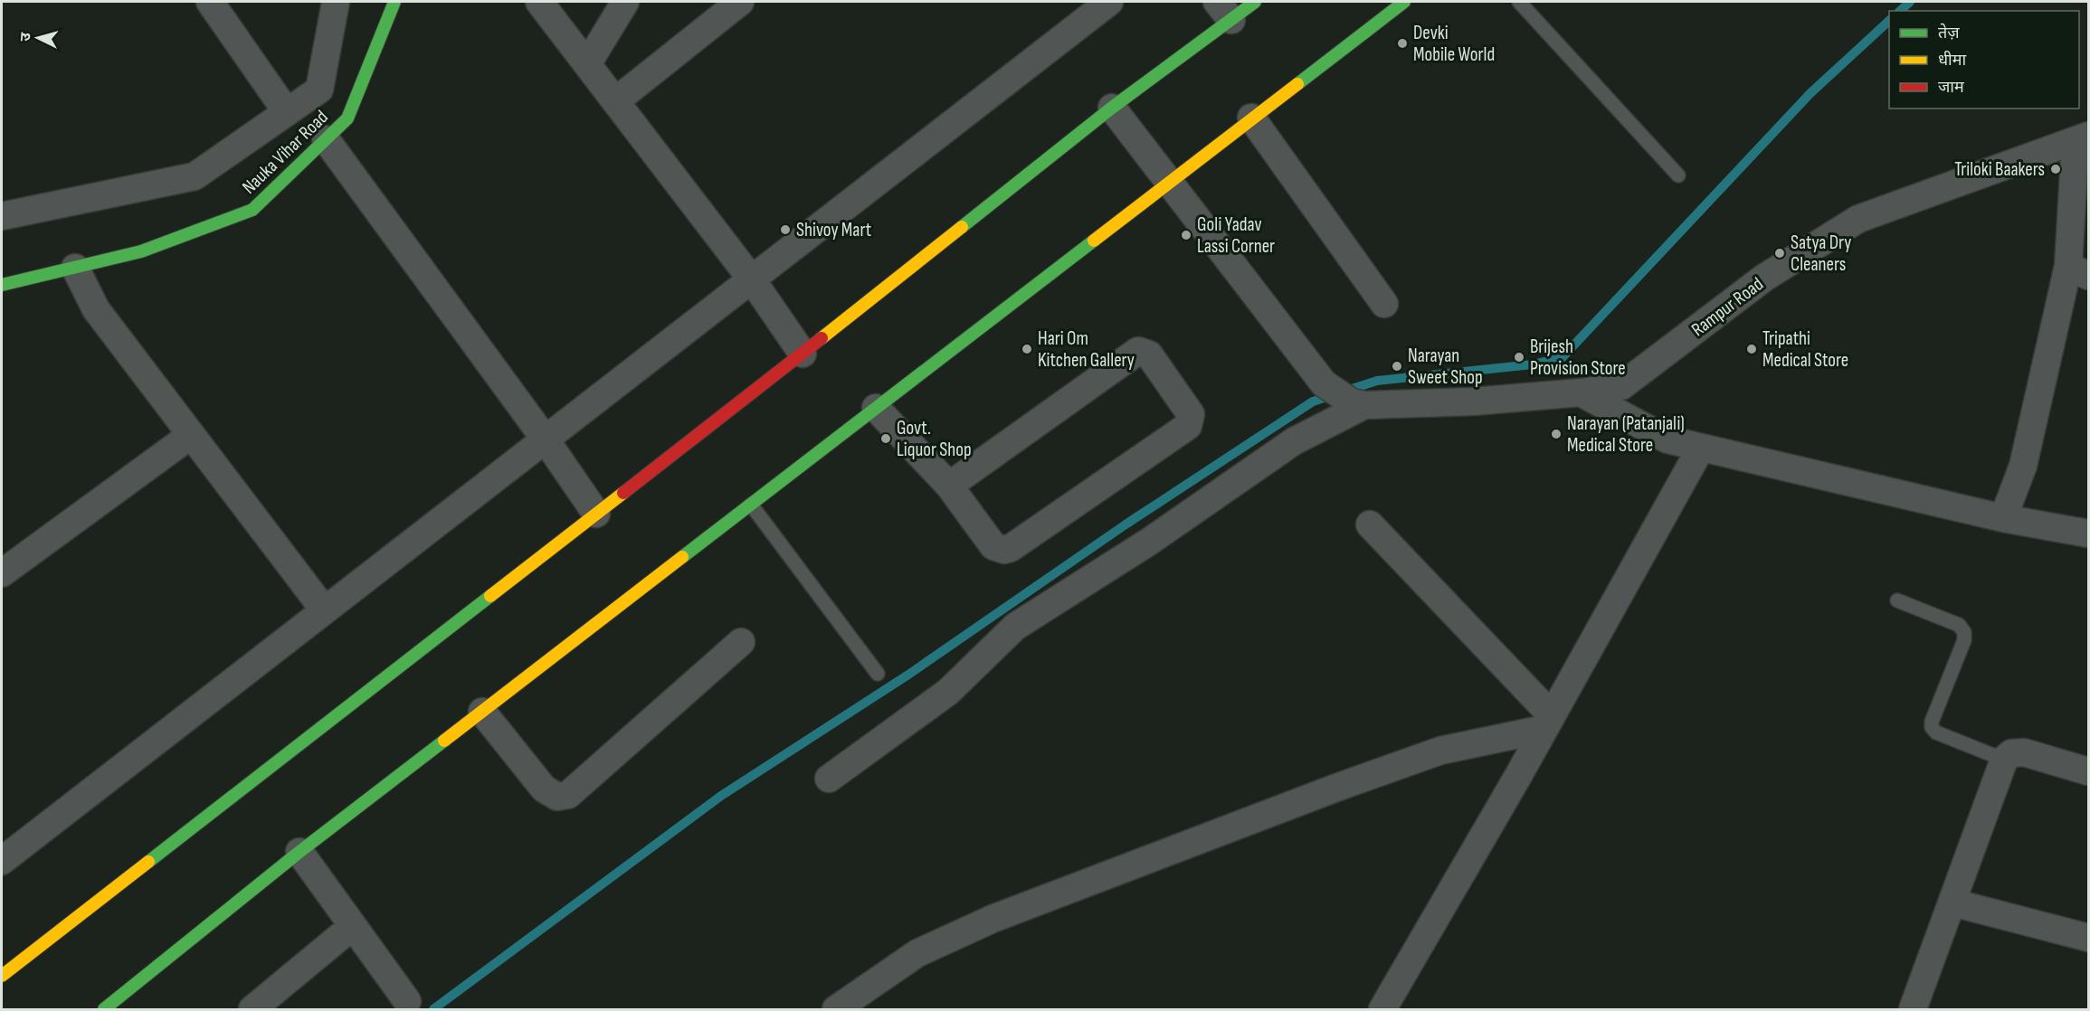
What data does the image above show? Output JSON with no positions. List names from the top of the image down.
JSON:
{
  "streets": {
    "street": ["Nauka Vihar Road", "Rampur Road"]
  },
  "places": [
    "Devki Mobile World",
    "Triloki Baakers",
    "Shivoy Mart",
    "Goli Yadav Lassi Corner",
    "Satya Dry Cleaners",
    "Hari Om Kitchen Gallery",
    "Tripathi Medical Store",
    "Brijesh Provision Store",
    "Narayan Sweet Shop",
    "Narayan (Patanjali) Medical Store",
    "Govt. Liquor Shop"
  ],
  "legend": ["तेज़", "धीमा", "जाम"],
  "north": "left"
}
